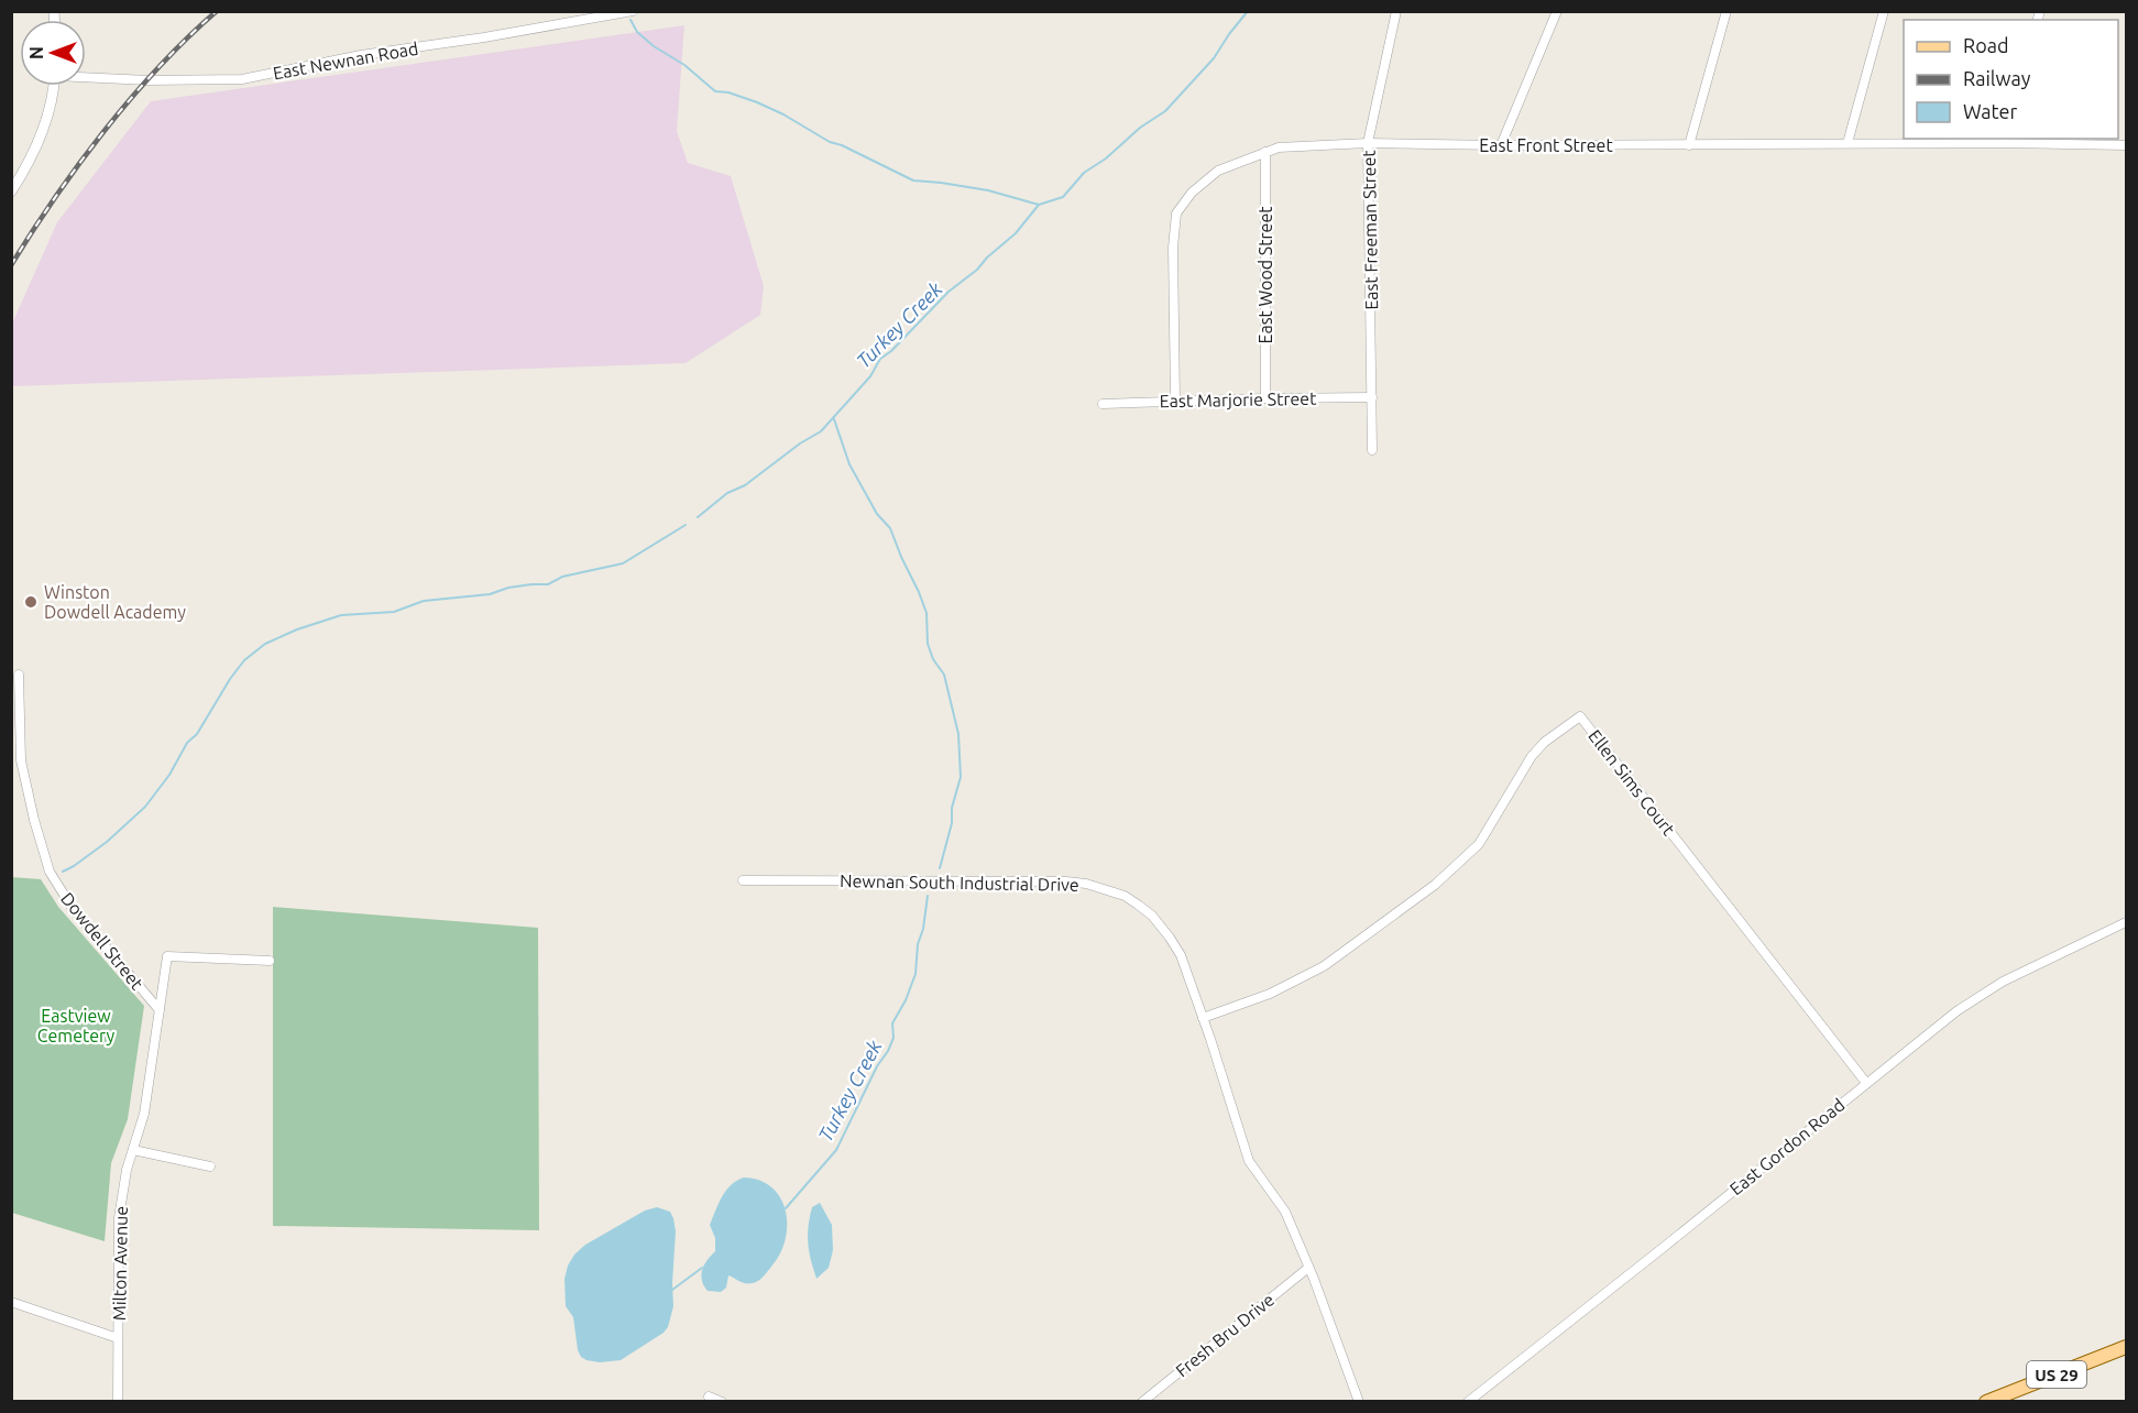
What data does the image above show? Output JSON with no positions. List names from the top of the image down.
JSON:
{
  "streets": {
    "main road": ["US 29"],
    "street": [
      "East Newnan Road",
      "East Front Street",
      "East Freeman Street",
      "East Wood Street",
      "East Marjorie Street",
      "Ellen Sims Court",
      "Newnan South Industrial Drive",
      "Dowdell Street",
      "East Gordon Road",
      "Milton Avenue",
      "Fresh Bru Drive"
    ]
  },
  "crossings": [
    ["East Front Street", "East Freeman Street"],
    ["East Front Street", "East Wood Street"],
    ["East Front Street", "East Marjorie Street"],
    ["East Freeman Street", "East Marjorie Street"],
    ["East Wood Street", "East Marjorie Street"],
    ["Ellen Sims Court", "Newnan South Industrial Drive"],
    ["Ellen Sims Court", "East Gordon Road"],
    ["Newnan South Industrial Drive", "Fresh Bru Drive"],
    ["Dowdell Street", "Milton Avenue"]
  ],
  "water": ["Turkey Creek"],
  "parks": ["Eastview Cemetery"],
  "places": ["Winston Dowdell Academy"],
  "legend": ["Road", "Railway", "Water"],
  "north": "left"
}
